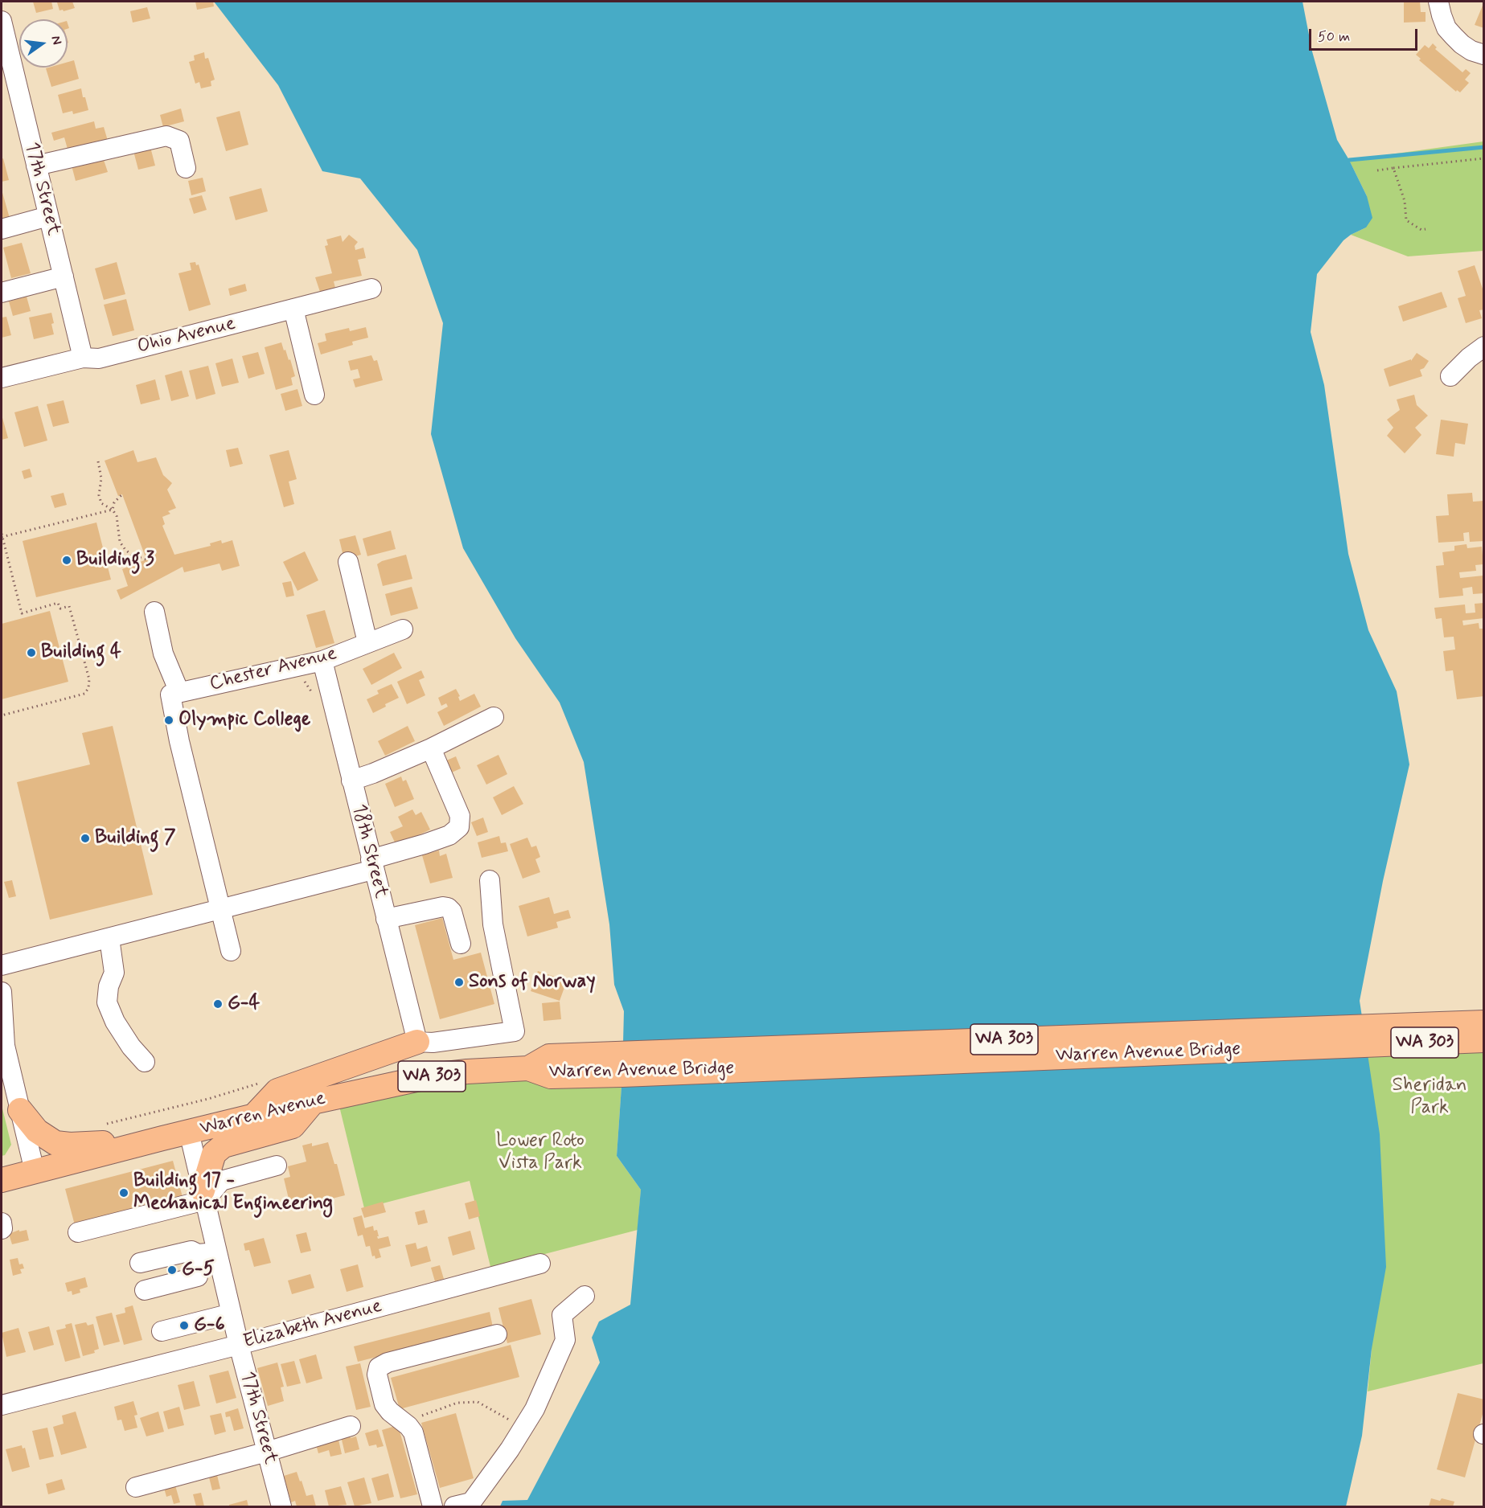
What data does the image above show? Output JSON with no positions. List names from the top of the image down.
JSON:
{
  "streets": {
    "main road": ["WA 303", "Warren Avenue Bridge", "Warren Avenue"],
    "street": [
      "17th Street",
      "Ohio Avenue",
      "Chester Avenue",
      "18th Street",
      "Elizabeth Avenue"
    ]
  },
  "crossings": [
    ["17th Street", "Ohio Avenue"],
    ["17th Street", "Warren Avenue"],
    ["17th Street", "Elizabeth Avenue"],
    ["Chester Avenue", "18th Street"],
    ["Warren Avenue Bridge", "Warren Avenue"]
  ],
  "parks": ["Sheridan Park", "Lower Roto Vista Park"],
  "places": [
    "Building 3",
    "Building 4",
    "Olympic College",
    "Building 7",
    "Sons of Norway",
    "G-4",
    "Building 17 - Mechanical Engineering",
    "G-5",
    "G-6"
  ],
  "scale_bar": "50 m",
  "north": "right"
}
